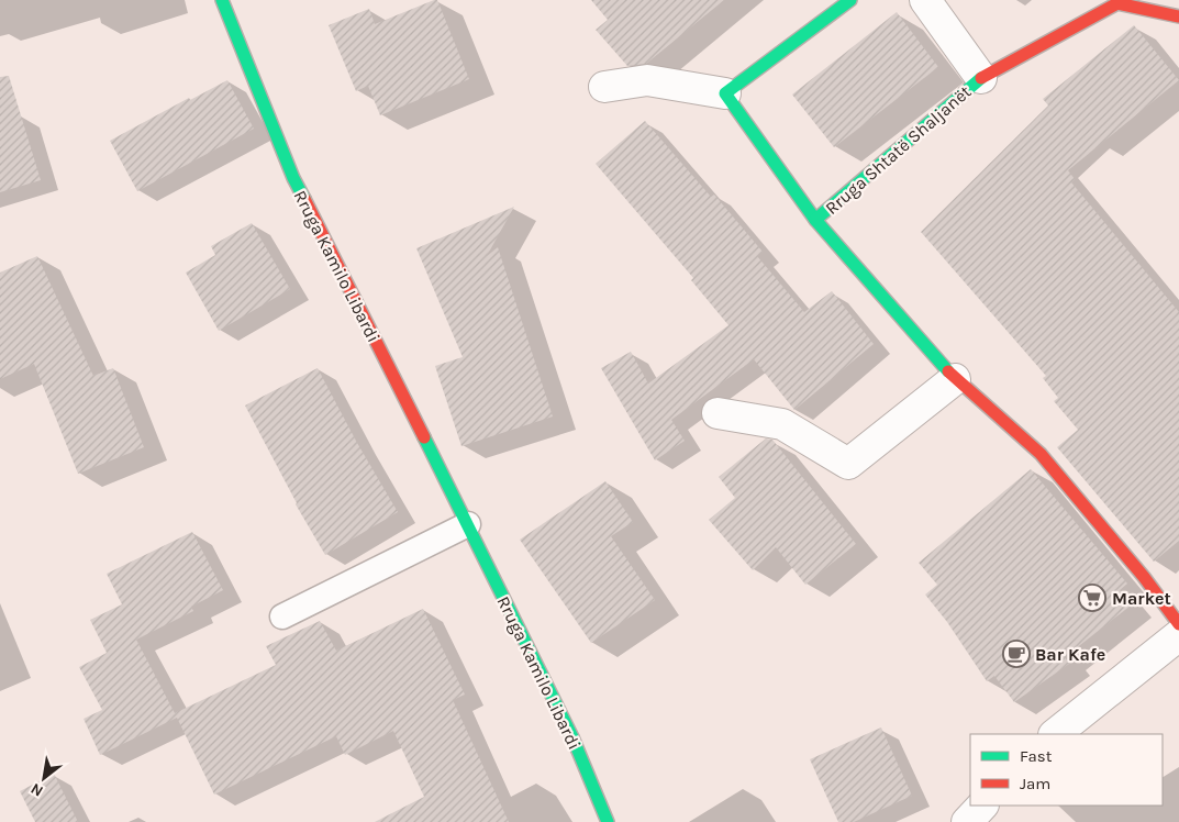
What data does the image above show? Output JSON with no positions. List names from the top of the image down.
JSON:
{
  "streets": {
    "street": ["Rruga Shtatë Shaljanët", "Rruga Kamilo Libardi"]
  },
  "places": {
    "supermarket": ["Market"],
    "cafe": ["Bar Kafe"]
  },
  "legend": ["Fast", "Jam"],
  "north": "bottom left"
}
